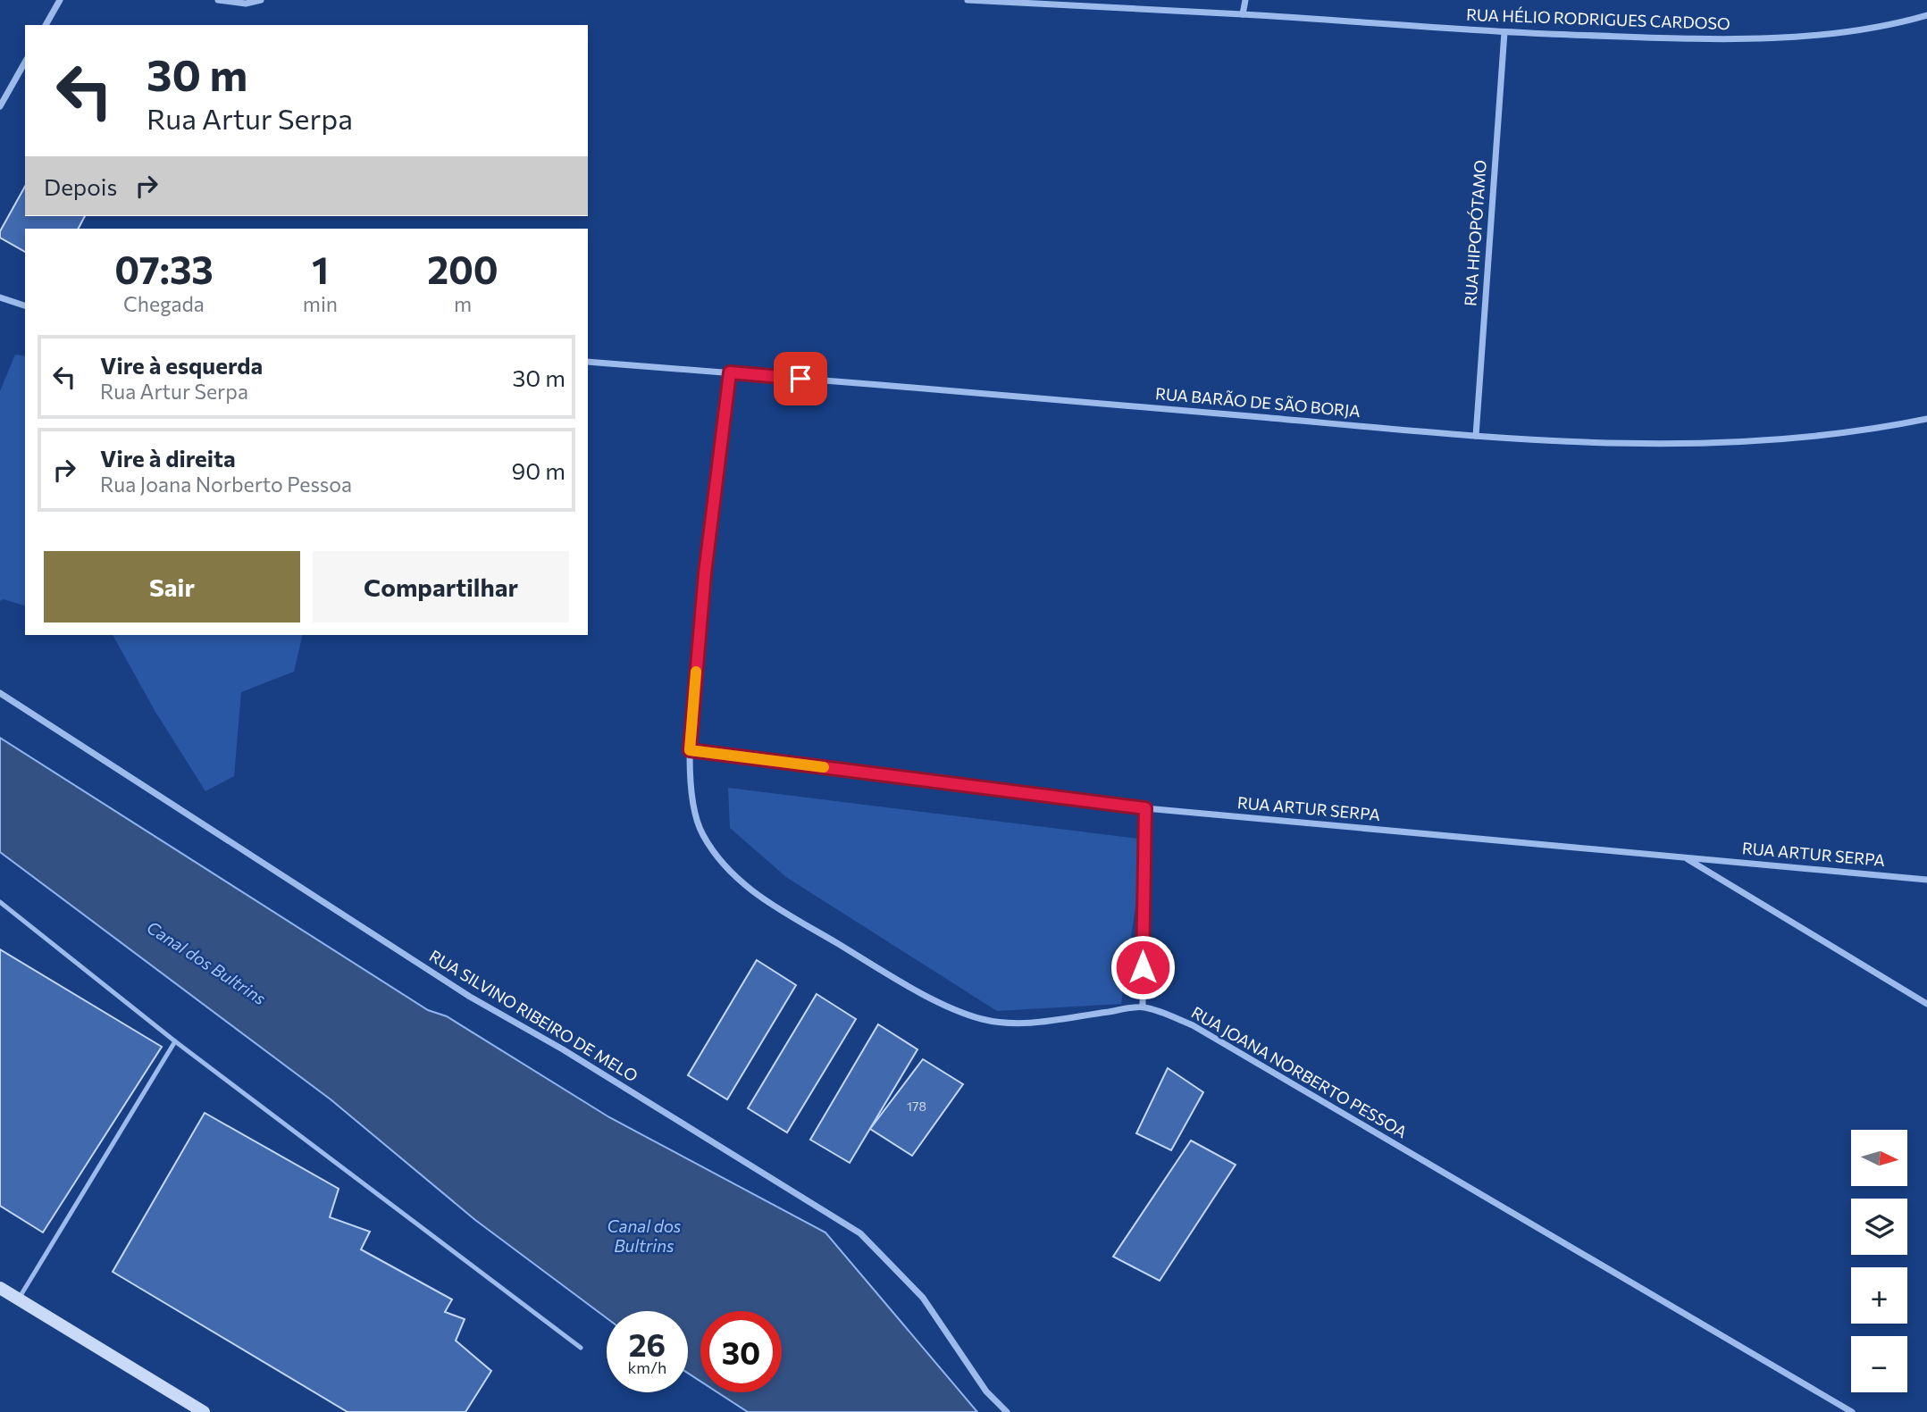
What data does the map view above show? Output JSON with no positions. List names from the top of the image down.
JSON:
{
  "streets": {
    "street": [
      "RUA HÉLIO RODRIGUES CARDOSO",
      "RUA HIPOPÓTAMO",
      "RUA BARÃO DE SÃO BORJA",
      "RUA ARTUR SERPA",
      "RUA SILVINO RIBEIRO DE MELO",
      "RUA JOANA NORBERTO PESSOA"
    ]
  },
  "crossings": [
    ["RUA HÉLIO RODRIGUES CARDOSO", "RUA HIPOPÓTAMO"],
    ["RUA HIPOPÓTAMO", "RUA BARÃO DE SÃO BORJA"],
    ["RUA BARÃO DE SÃO BORJA", "RUA JOANA NORBERTO PESSOA"],
    ["RUA ARTUR SERPA", "RUA JOANA NORBERTO PESSOA"]
  ],
  "water": ["Canal dos Bultrins"],
  "house_numbers": ["178"],
  "north": "right",
  "page": {
    "turn": ["30 m", "Rua Artur Serpa"],
    "then": "Depois",
    "eta": [
      "07:33",
      "Chegada",
      "1",
      "min",
      "200",
      "m"
    ],
    "list": [
      {
        "name": "Vire à esquerda",
        "note": "Rua Artur Serpa",
        "value": "30 m"
      },
      {
        "name": "Vire à direita",
        "note": "Rua Joana Norberto Pessoa",
        "value": "90 m"
      }
    ],
    "buttons": ["Sair", "Compartilhar"],
    "map_buttons": ["+", "−"],
    "speed": "26 km/h",
    "limit": "30"
  }
}
